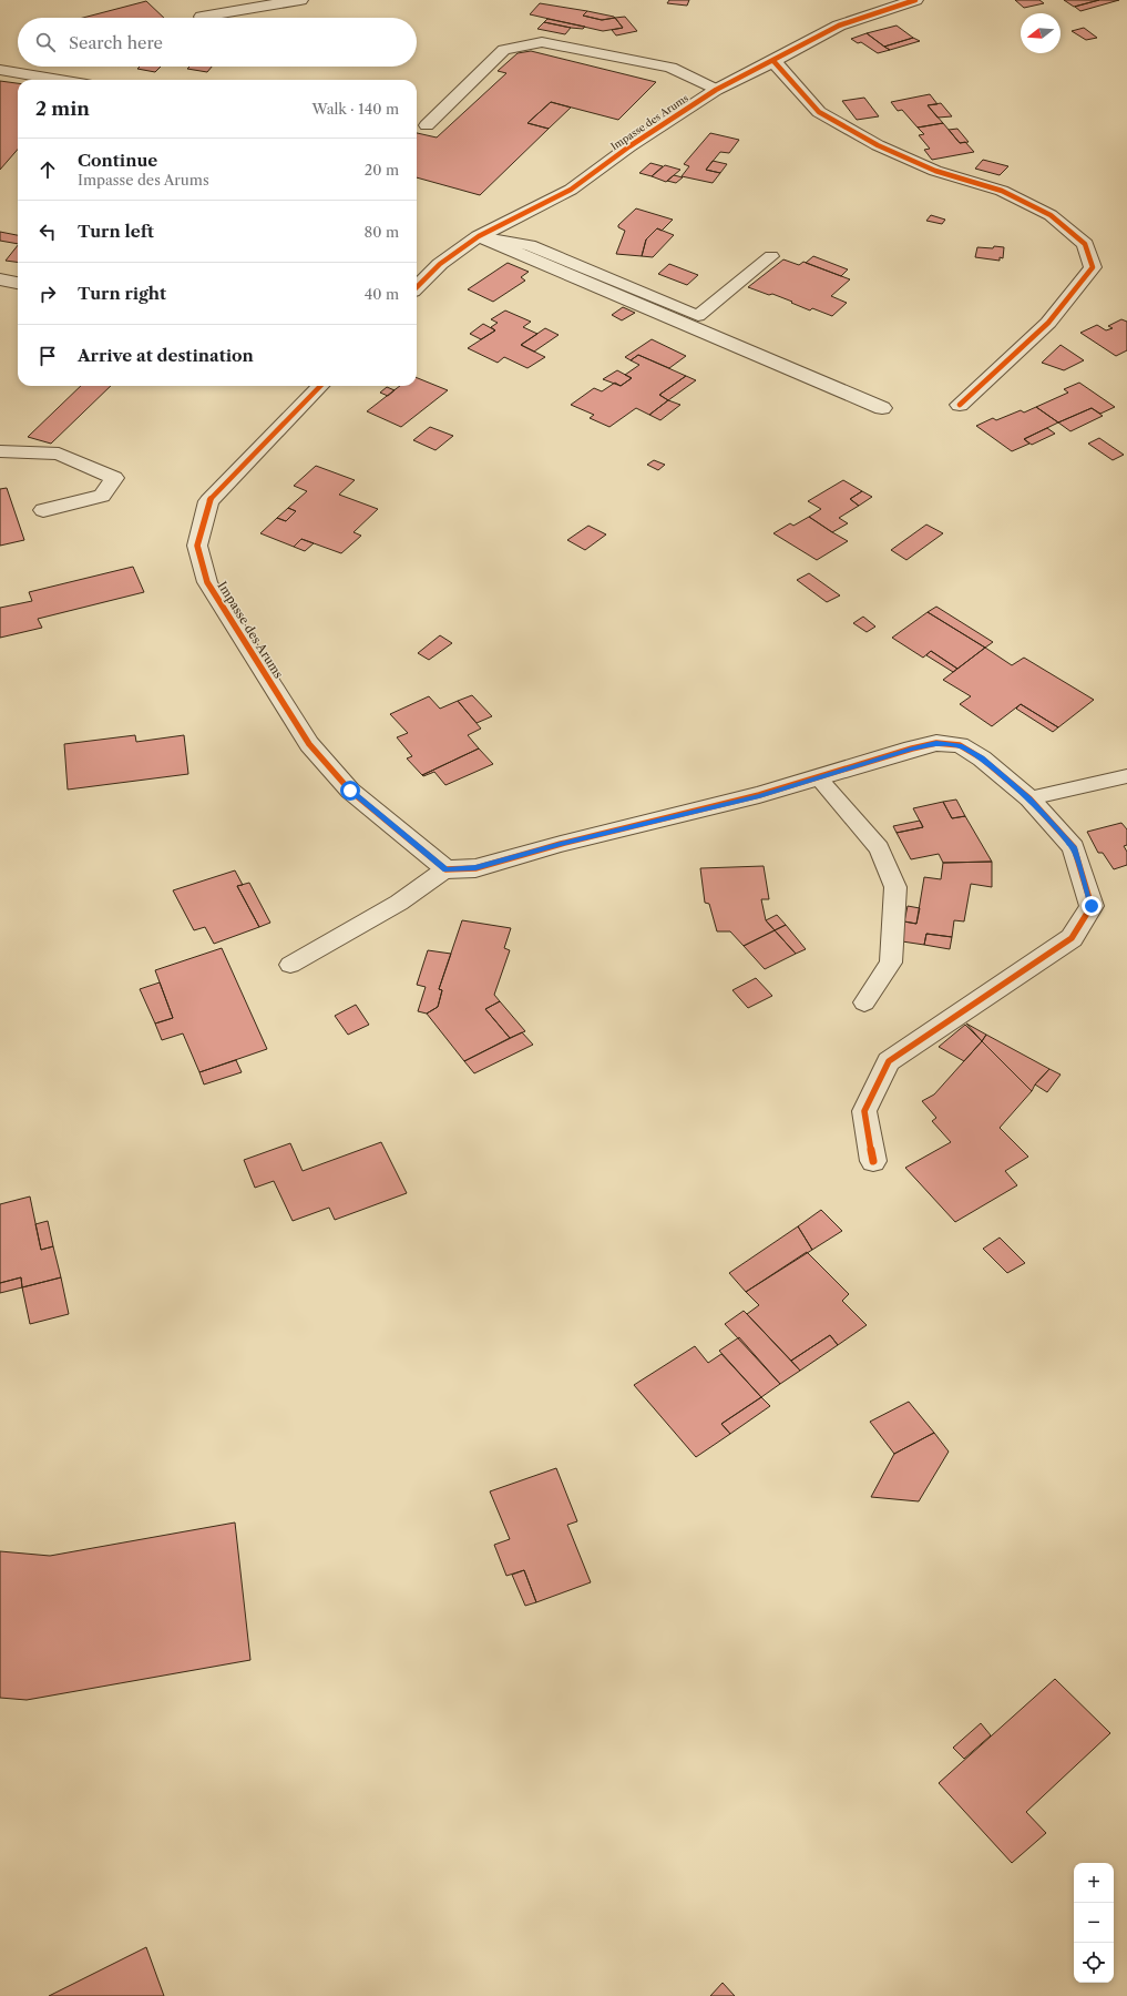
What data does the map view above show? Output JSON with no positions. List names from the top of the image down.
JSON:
{
  "streets": {
    "street": ["Impasse des Arums"]
  },
  "north": "left",
  "page": {
    "search": "Search here",
    "heading": ["2 min", "Walk · 140 m"],
    "list": [
      ["Continue", "Impasse des Arums", "20 m"],
      ["Turn left", "80 m"],
      ["Turn right", "40 m"],
      "Arrive at destination"
    ],
    "map_buttons": ["+", "−"]
  }
}
